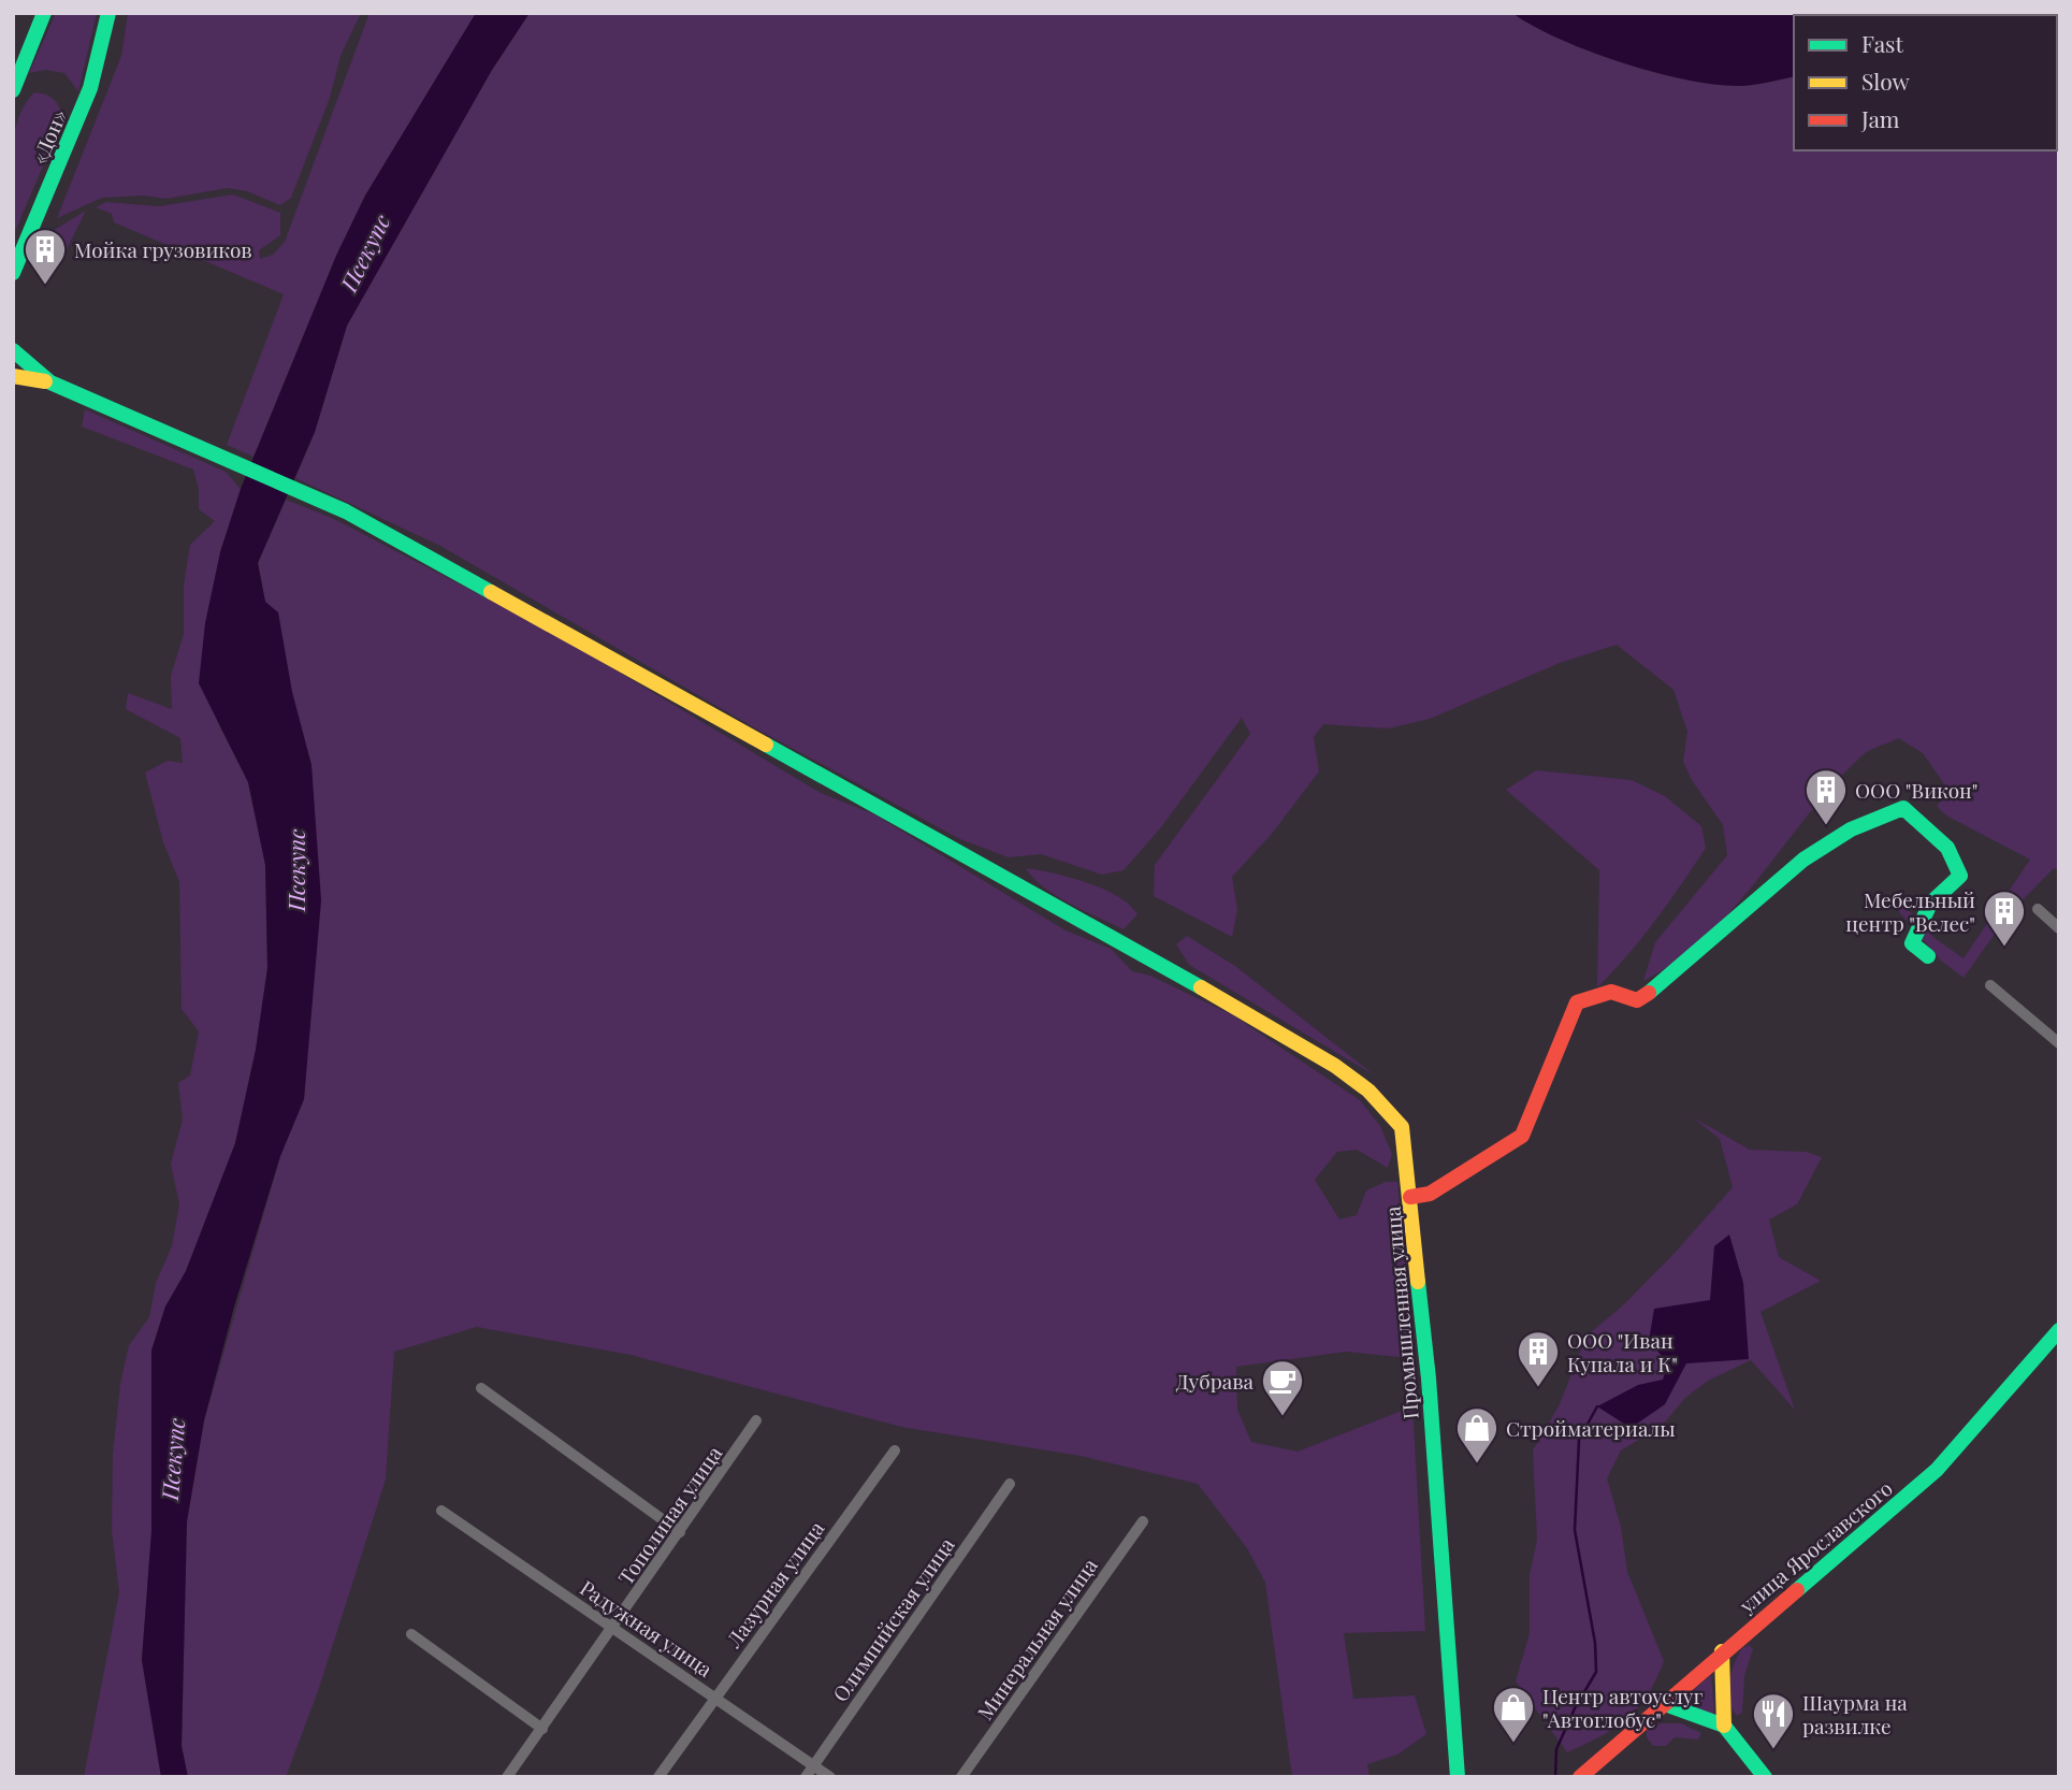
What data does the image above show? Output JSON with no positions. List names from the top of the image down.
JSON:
{
  "streets": {
    "main road": ["«Дон»", "Промышленная улица", "улица Ярославского"],
    "street": [
      "Тополиная улица",
      "Лазурная улица",
      "Олимпийская улица",
      "Радужная улица",
      "Минеральная улица"
    ]
  },
  "crossings": [
    ["Тополиная улица", "Радужная улица"],
    ["Лазурная улица", "Радужная улица"],
    ["Олимпийская улица", "Радужная улица"]
  ],
  "water": ["Псекупс"],
  "places": {
    "building": [
      "Мойка грузовиков",
      "ООО \"Викон\"",
      "Мебельный центр \"Велес\"",
      "ООО \"Иван Купала и К\""
    ],
    "cafe": ["Дубрава"],
    "shop": ["Стройматериалы", "Центр автоуслуг \"Автоглобус\""],
    "restaurant": ["Шаурма на развилке"]
  },
  "legend": ["Fast", "Slow", "Jam"]
}
